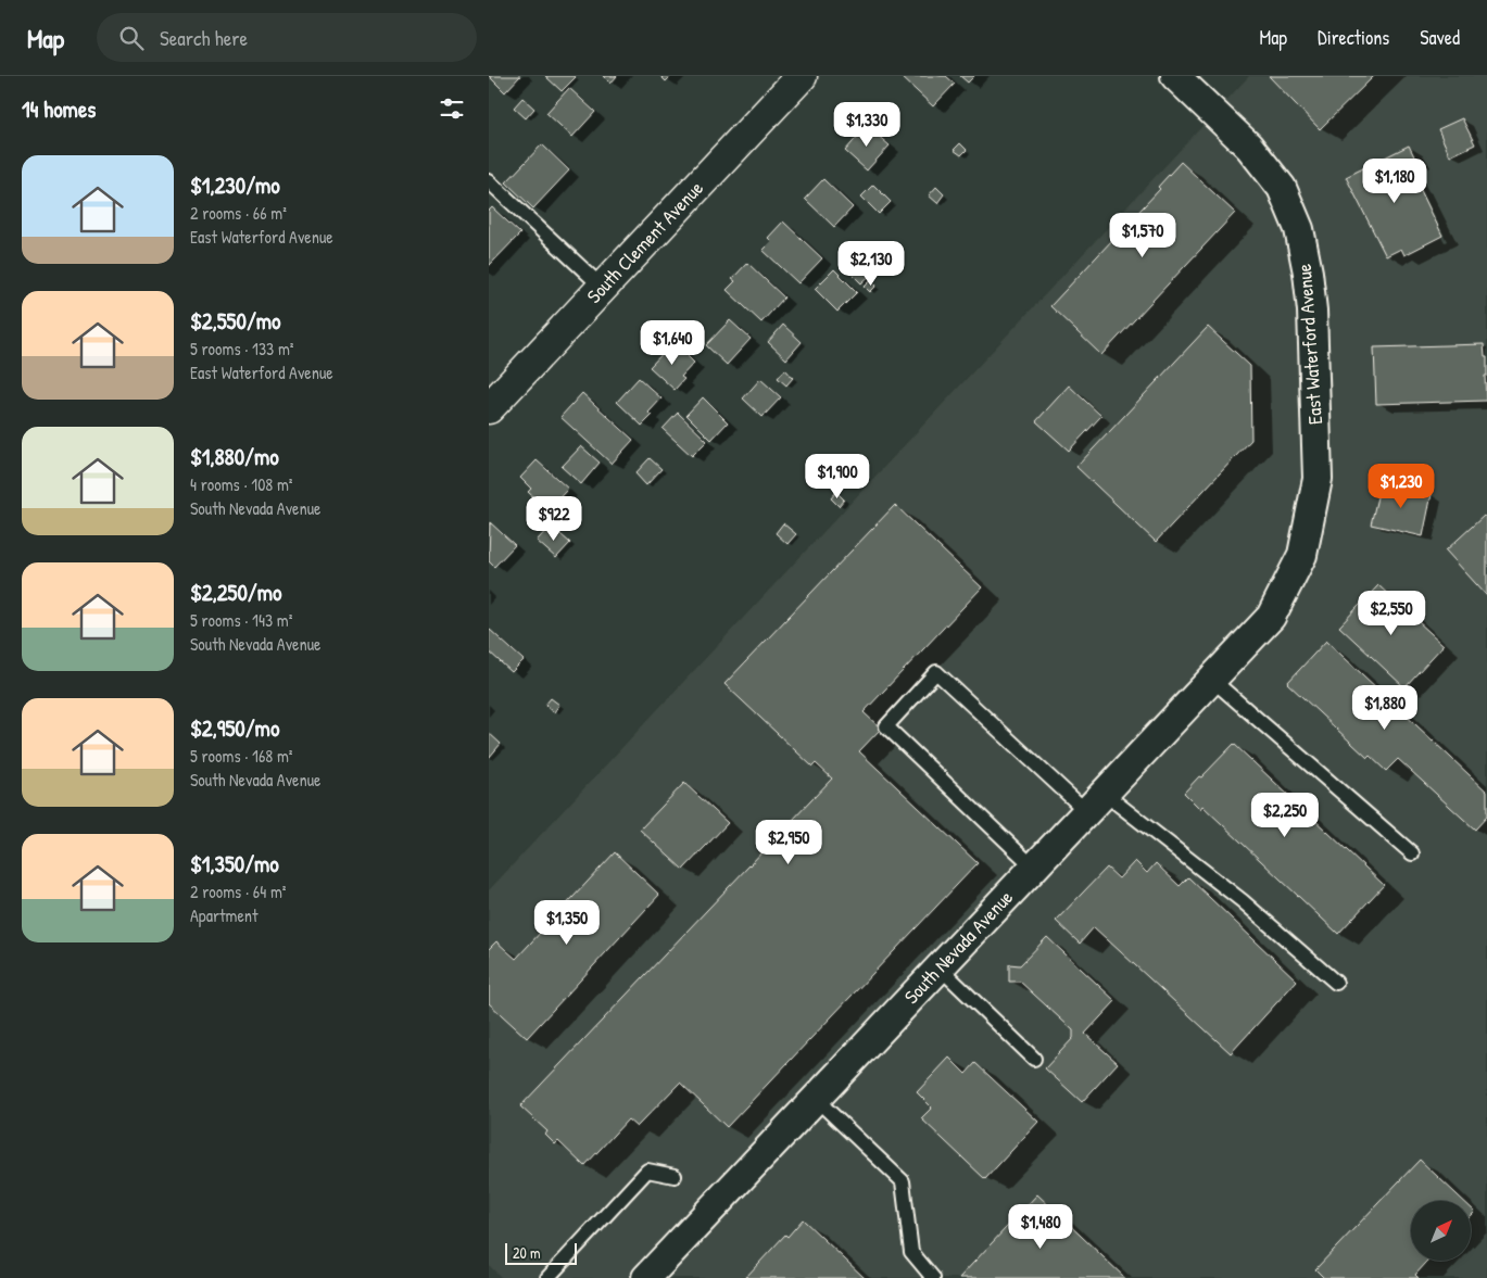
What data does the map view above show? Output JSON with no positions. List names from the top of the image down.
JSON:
{
  "streets": {
    "street": ["South Clement Avenue", "East Waterford Avenue", "South Nevada Avenue"]
  },
  "crossings": [
    ["East Waterford Avenue", "South Nevada Avenue"]
  ],
  "scale_bar": "20 m",
  "north": "top right",
  "page": {
    "header": "Map",
    "search": "Search here",
    "nav": ["Map", "Directions", "Saved"],
    "heading": "14 homes",
    "price": [
      "$1,330",
      "$1,180",
      "$1,570",
      "$2,130",
      "$1,640",
      "$1,900",
      "$1,230",
      "$922",
      "$2,550",
      "$1,880",
      "$2,250",
      "$2,950",
      "$1,350",
      "$1,480"
    ],
    "list": [
      {
        "name": "$1,230/mo",
        "note": "2 rooms · 66 m² · East Waterford Avenue"
      },
      {
        "name": "$2,550/mo",
        "note": "5 rooms · 133 m² · East Waterford Avenue"
      },
      {
        "name": "$1,880/mo",
        "note": "4 rooms · 108 m² · South Nevada Avenue"
      },
      {
        "name": "$2,250/mo",
        "note": "5 rooms · 143 m² · South Nevada Avenue"
      },
      {
        "name": "$2,950/mo",
        "note": "5 rooms · 168 m² · South Nevada Avenue"
      },
      {
        "name": "$1,350/mo",
        "note": "2 rooms · 64 m² · Apartment"
      }
    ],
    "scale": "20 m"
  }
}
